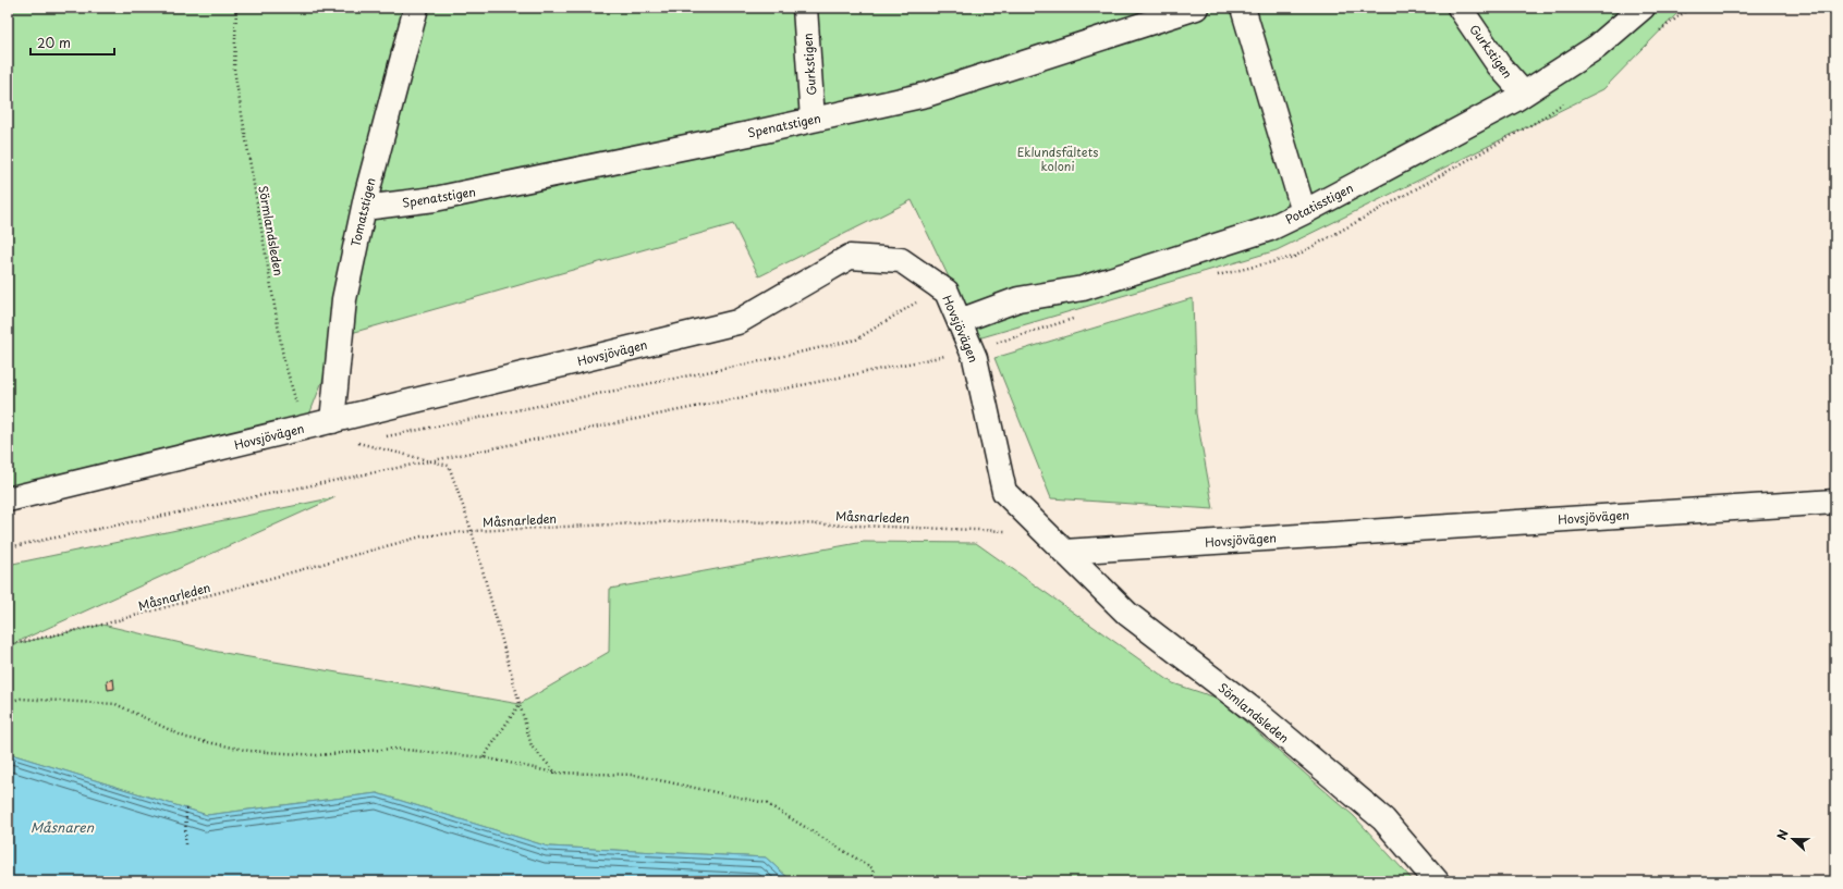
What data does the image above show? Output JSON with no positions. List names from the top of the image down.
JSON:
{
  "streets": {
    "street": [
      "Gurkstigen",
      "Spenatstigen",
      "Potatisstigen",
      "Tomatstigen",
      "Hovsjövägen",
      "Sömlandsleden"
    ],
    "path": ["Sörmlandsleden", "Måsnarleden"]
  },
  "crossings": [
    ["Gurkstigen", "Spenatstigen"],
    ["Gurkstigen", "Potatisstigen"],
    ["Spenatstigen", "Tomatstigen"],
    ["Potatisstigen", "Hovsjövägen"],
    ["Tomatstigen", "Hovsjövägen"],
    ["Sörmlandsleden", "Hovsjövägen"],
    ["Hovsjövägen", "Måsnarleden"],
    ["Hovsjövägen", "Sömlandsleden"]
  ],
  "water": ["Måsnaren"],
  "parks": ["Eklundsfältets koloni"],
  "scale_bar": "20 m",
  "north": "left"
}
